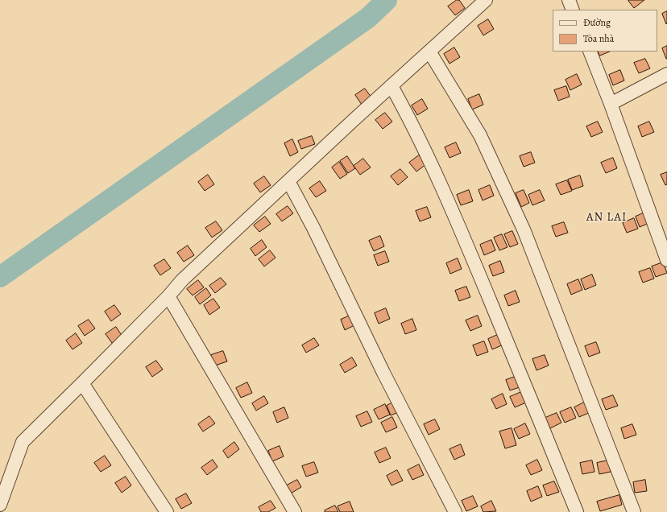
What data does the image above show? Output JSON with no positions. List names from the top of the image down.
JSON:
{
  "districts": ["AN LAI"],
  "legend": ["Đường", "Tòa nhà"]
}
